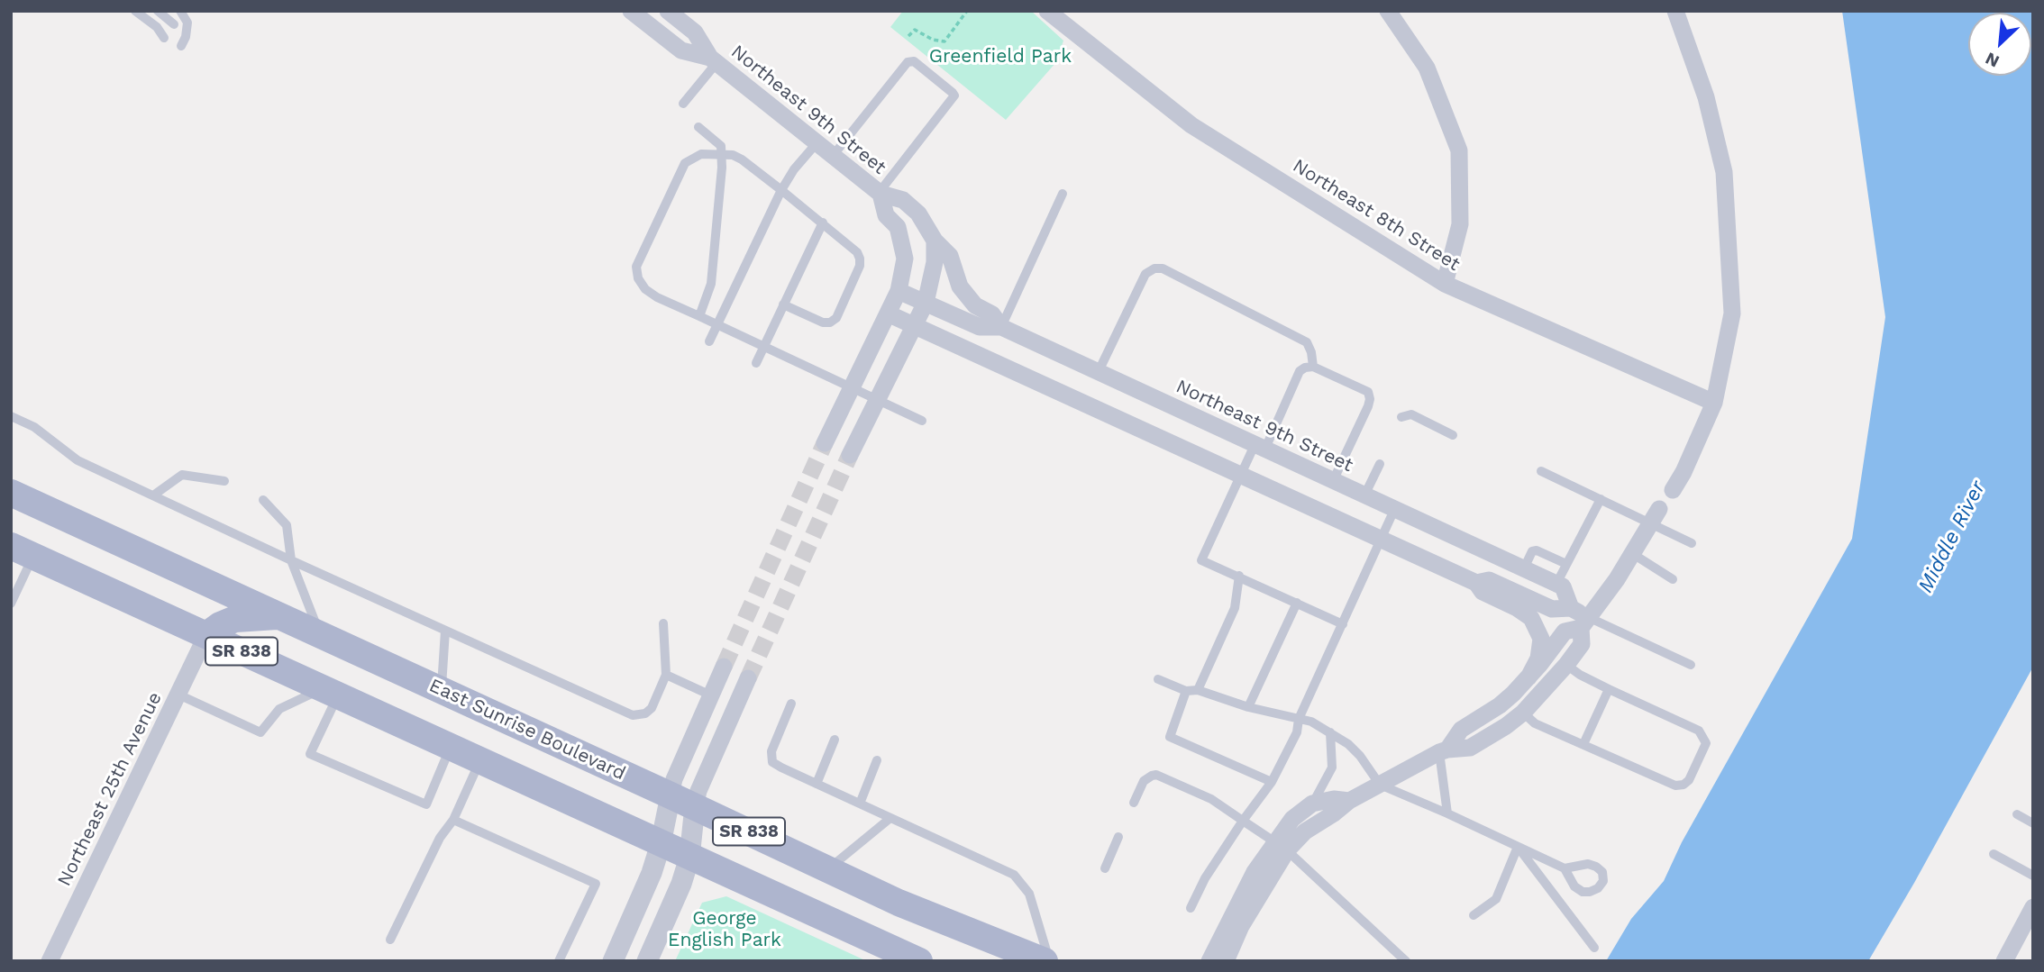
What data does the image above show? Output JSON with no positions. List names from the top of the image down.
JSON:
{
  "streets": {
    "main road": ["SR 838", "East Sunrise Boulevard"],
    "street": ["Northeast 9th Street", "Northeast 8th Street", "Northeast 25th Avenue"]
  },
  "crossings": [
    ["SR 838", "Northeast 25th Avenue"]
  ],
  "water": ["Middle River"],
  "parks": ["Greenfield Park", "George English Park"],
  "north": "bottom left"
}
